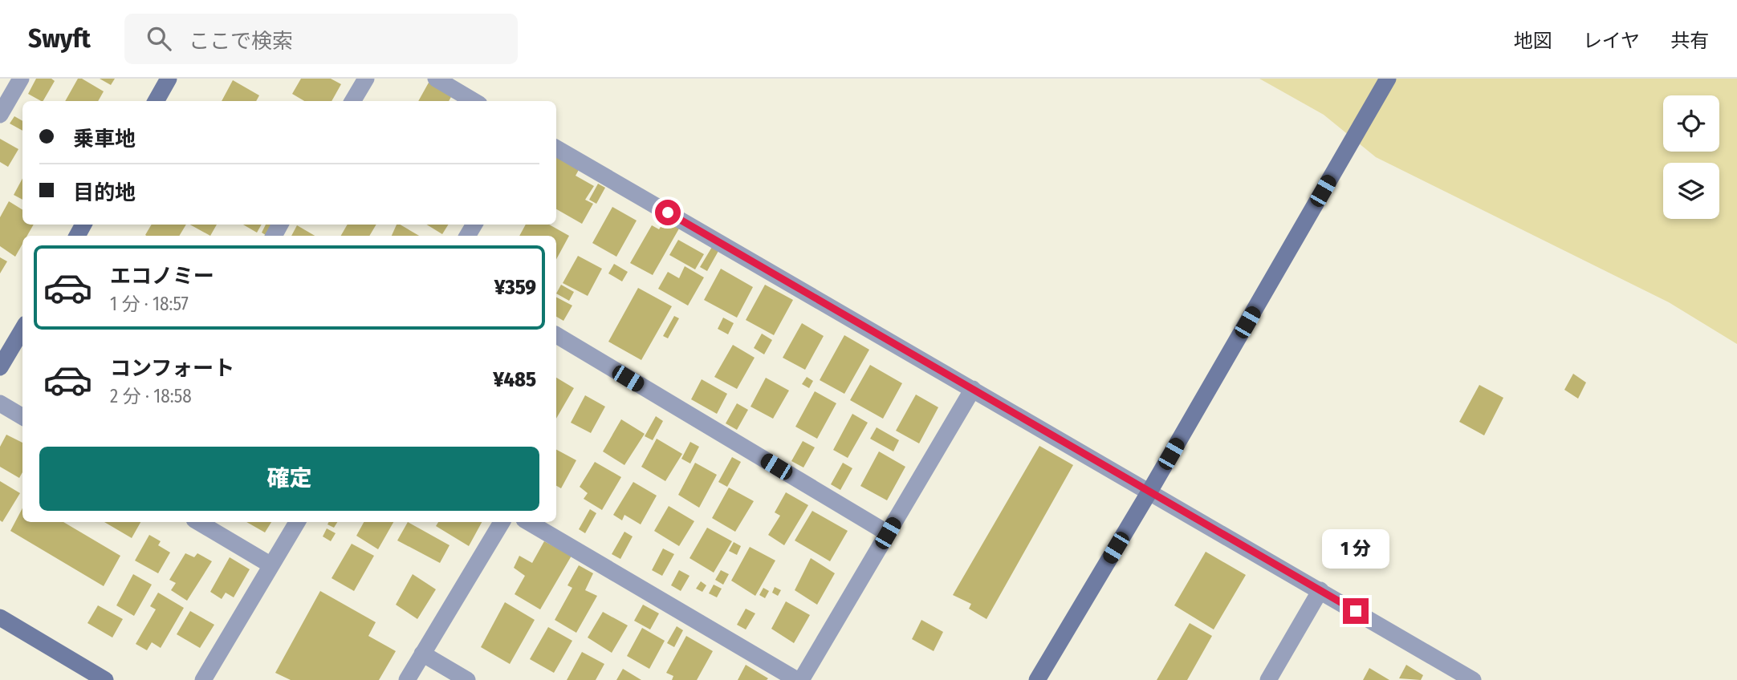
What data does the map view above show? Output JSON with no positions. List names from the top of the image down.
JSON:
{
  "page": {
    "header": "Swyft",
    "search": "ここで検索",
    "nav": ["地図", "レイヤ", "共有"],
    "banner": ["乗車地", "目的地"],
    "list": [
      {
        "name": "エコノミー",
        "note": "1 分 · 18:57",
        "value": "¥359"
      },
      {
        "name": "コンフォート",
        "note": "2 分 · 18:58",
        "value": "¥485"
      }
    ],
    "buttons": "確定",
    "bubble": "1 分"
  }
}
